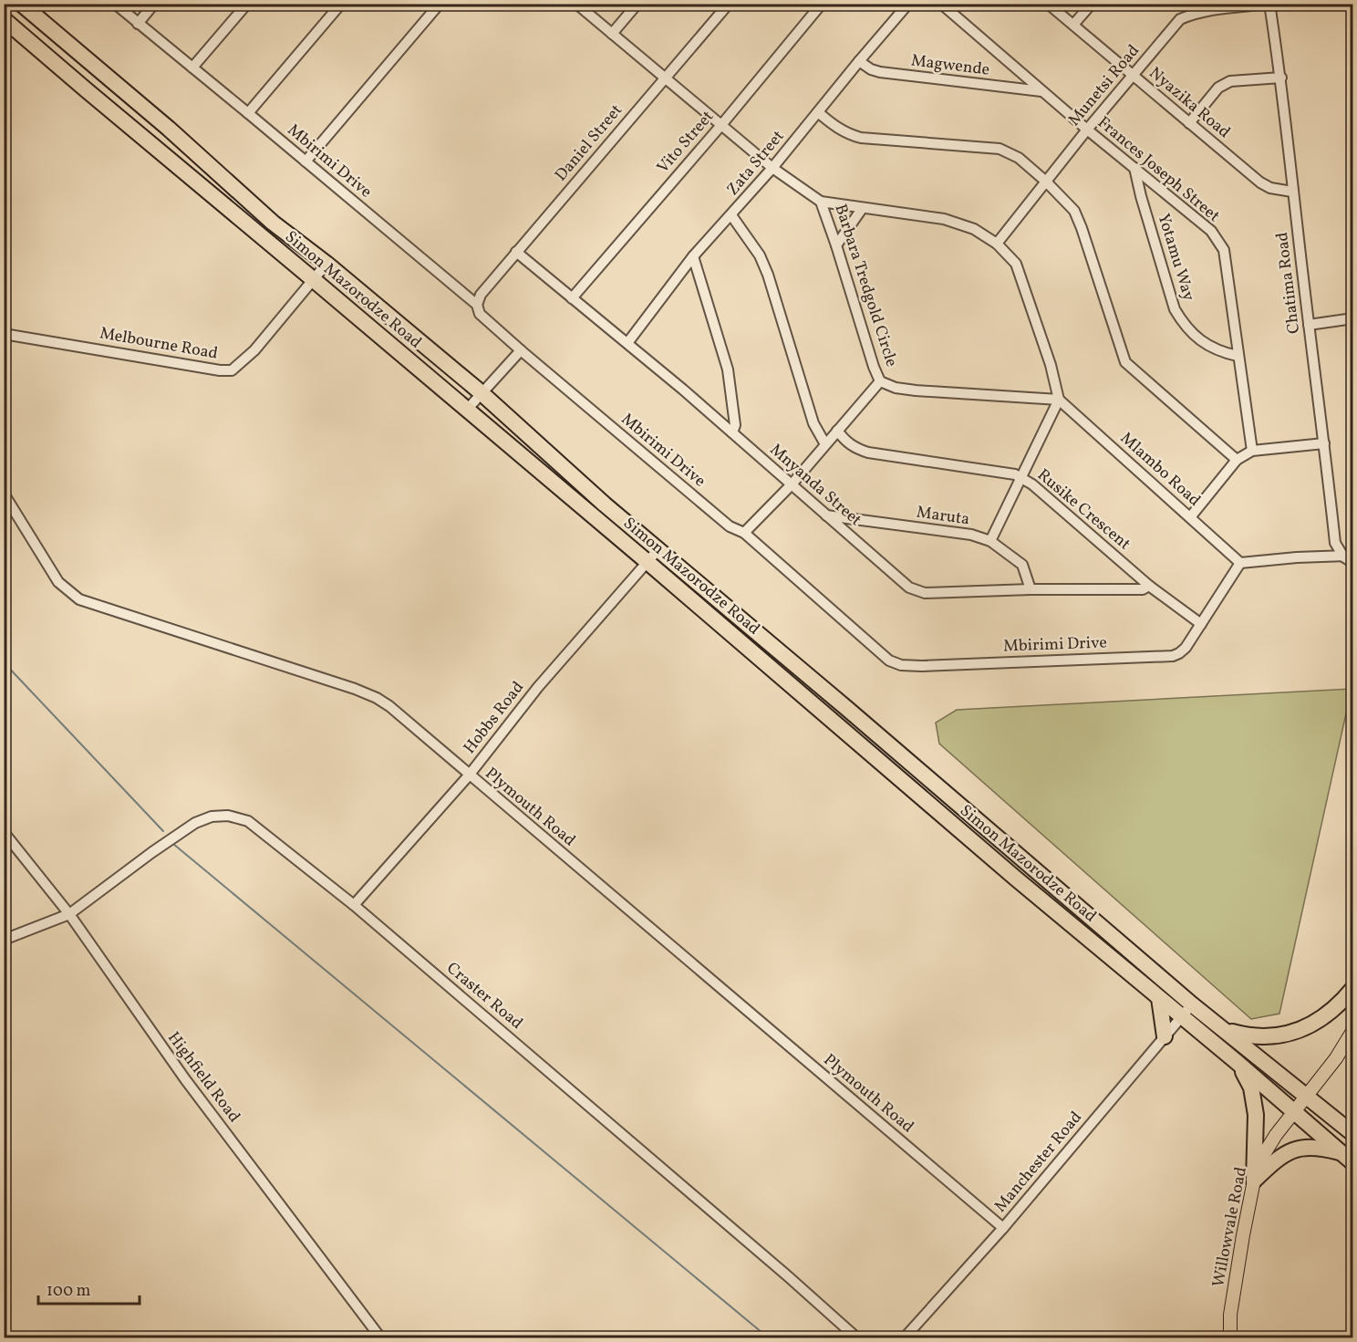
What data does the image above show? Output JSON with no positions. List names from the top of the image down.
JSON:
{
  "streets": {
    "highway": ["Simon Mazorodze Road"],
    "main road": ["Willowvale Road"],
    "street": [
      "Magwende",
      "Munetsi Road",
      "Nyazika Road",
      "Vito Street",
      "Daniel Street",
      "Mbirimi Drive",
      "Zata Street",
      "Frances Joseph Street",
      "Yotamu Way",
      "Chatima Road",
      "Barbara Tredgold Circle",
      "Melbourne Road",
      "Mlambo Road",
      "Mnyanda Street",
      "Rusike Crescent",
      "Maruta",
      "Hobbs Road",
      "Plymouth Road",
      "Craster Road",
      "Highfield Road",
      "Manchester Road"
    ]
  },
  "crossings": [
    ["Magwende", "Zata Street"],
    ["Magwende", "Frances Joseph Street"],
    ["Munetsi Road", "Nyazika Road"],
    ["Munetsi Road", "Frances Joseph Street"],
    ["Munetsi Road", "Chatima Road"],
    ["Munetsi Road", "Barbara Tredgold Circle"],
    ["Nyazika Road", "Chatima Road"],
    ["Vito Street", "Mnyanda Street"],
    ["Daniel Street", "Mbirimi Drive"],
    ["Daniel Street", "Mnyanda Street"],
    ["Mbirimi Drive", "Mlambo Road"],
    ["Mbirimi Drive", "Rusike Crescent"],
    ["Zata Street", "Mnyanda Street"],
    ["Frances Joseph Street", "Yotamu Way"],
    ["Barbara Tredgold Circle", "Mlambo Road"],
    ["Simon Mazorodze Road", "Melbourne Road"],
    ["Simon Mazorodze Road", "Hobbs Road"],
    ["Simon Mazorodze Road", "Manchester Road"],
    ["Simon Mazorodze Road", "Willowvale Road"],
    ["Mnyanda Street", "Rusike Crescent"],
    ["Mnyanda Street", "Maruta"],
    ["Hobbs Road", "Plymouth Road"],
    ["Hobbs Road", "Craster Road"],
    ["Plymouth Road", "Manchester Road"],
    ["Craster Road", "Highfield Road"]
  ],
  "scale_bar": "100 m"
}
